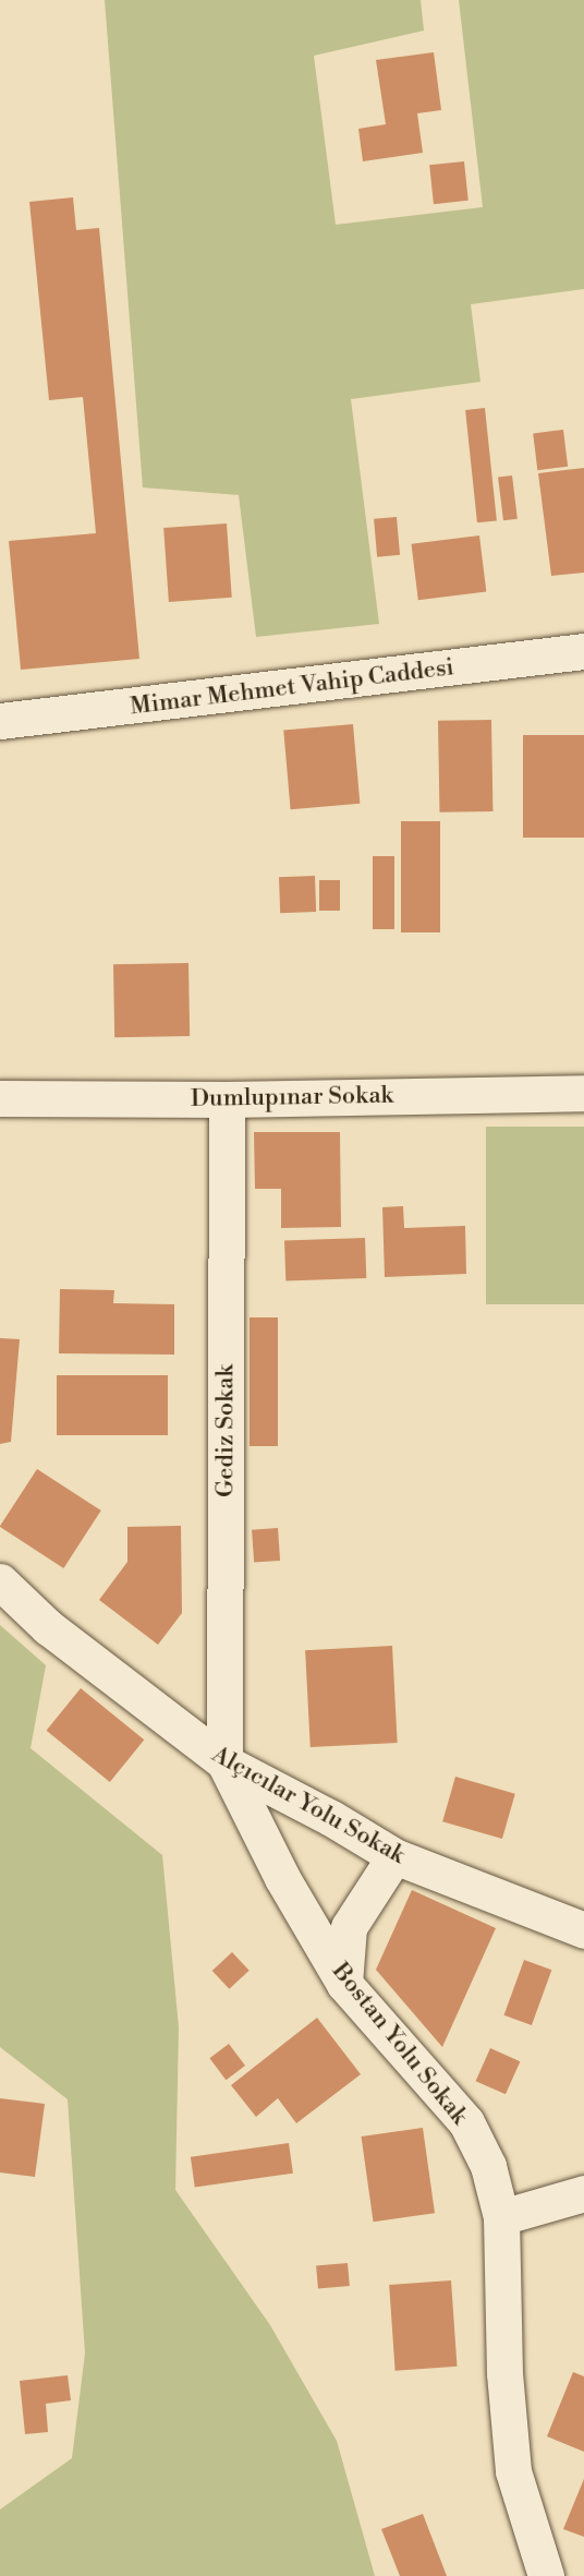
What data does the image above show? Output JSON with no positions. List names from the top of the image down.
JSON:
{
  "streets": {
    "street": [
      "Mimar Mehmet Vahip Caddesi",
      "Dumlupınar Sokak",
      "Gediz Sokak",
      "Alçıcılar Yolu Sokak",
      "Bostan Yolu Sokak"
    ]
  },
  "crossings": [
    ["Dumlupınar Sokak", "Gediz Sokak"],
    ["Gediz Sokak", "Alçıcılar Yolu Sokak"],
    ["Gediz Sokak", "Bostan Yolu Sokak"],
    ["Alçıcılar Yolu Sokak", "Bostan Yolu Sokak"]
  ]
}
